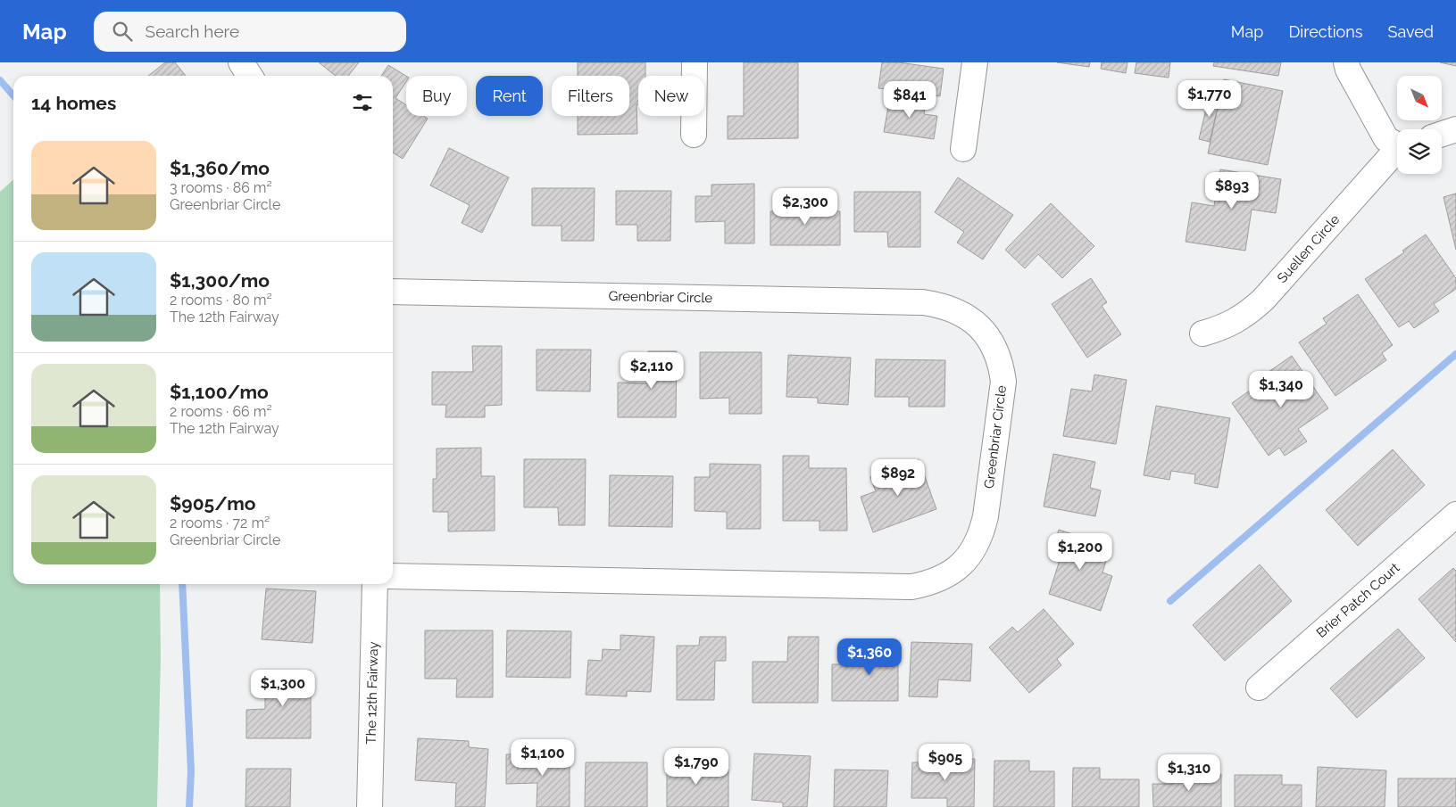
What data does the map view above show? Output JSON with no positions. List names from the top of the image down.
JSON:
{
  "streets": {
    "street": [
      "Suellen Circle",
      "Greenbriar Circle",
      "Brier Patch Court",
      "The 12th Fairway"
    ]
  },
  "north": "bottom right",
  "page": {
    "header": "Map",
    "search": "Search here",
    "nav": ["Map", "Directions", "Saved"],
    "chip": [
      "Buy",
      "Rent",
      "Filters",
      "New"
    ],
    "heading": "14 homes",
    "price": [
      "$1,770",
      "$841",
      "$893",
      "$2,300",
      "$2,110",
      "$1,340",
      "$892",
      "$1,200",
      "$1,360",
      "$1,300",
      "$1,100",
      "$905",
      "$1,790",
      "$1,310"
    ],
    "list": [
      {
        "name": "$1,360/mo",
        "note": "3 rooms · 86 m² · Greenbriar Circle"
      },
      {
        "name": "$1,300/mo",
        "note": "2 rooms · 80 m² · The 12th Fairway"
      },
      {
        "name": "$1,100/mo",
        "note": "2 rooms · 66 m² · The 12th Fairway"
      },
      {
        "name": "$905/mo",
        "note": "2 rooms · 72 m² · Greenbriar Circle"
      }
    ]
  }
}
